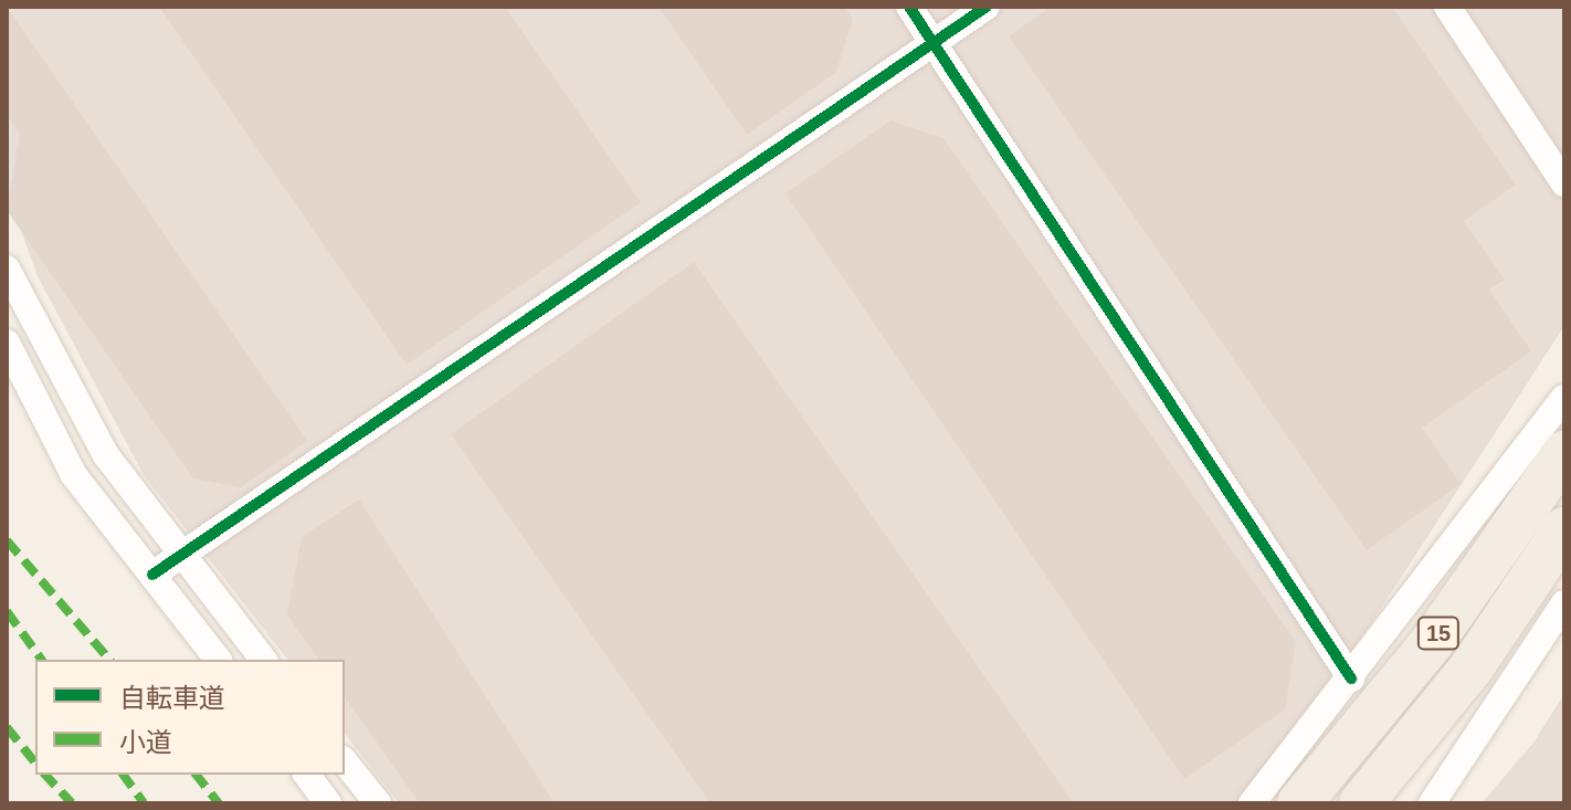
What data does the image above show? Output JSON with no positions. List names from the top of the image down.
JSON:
{
  "streets": {
    "main road": ["15"]
  },
  "legend": ["自転車道", "小道"]
}
